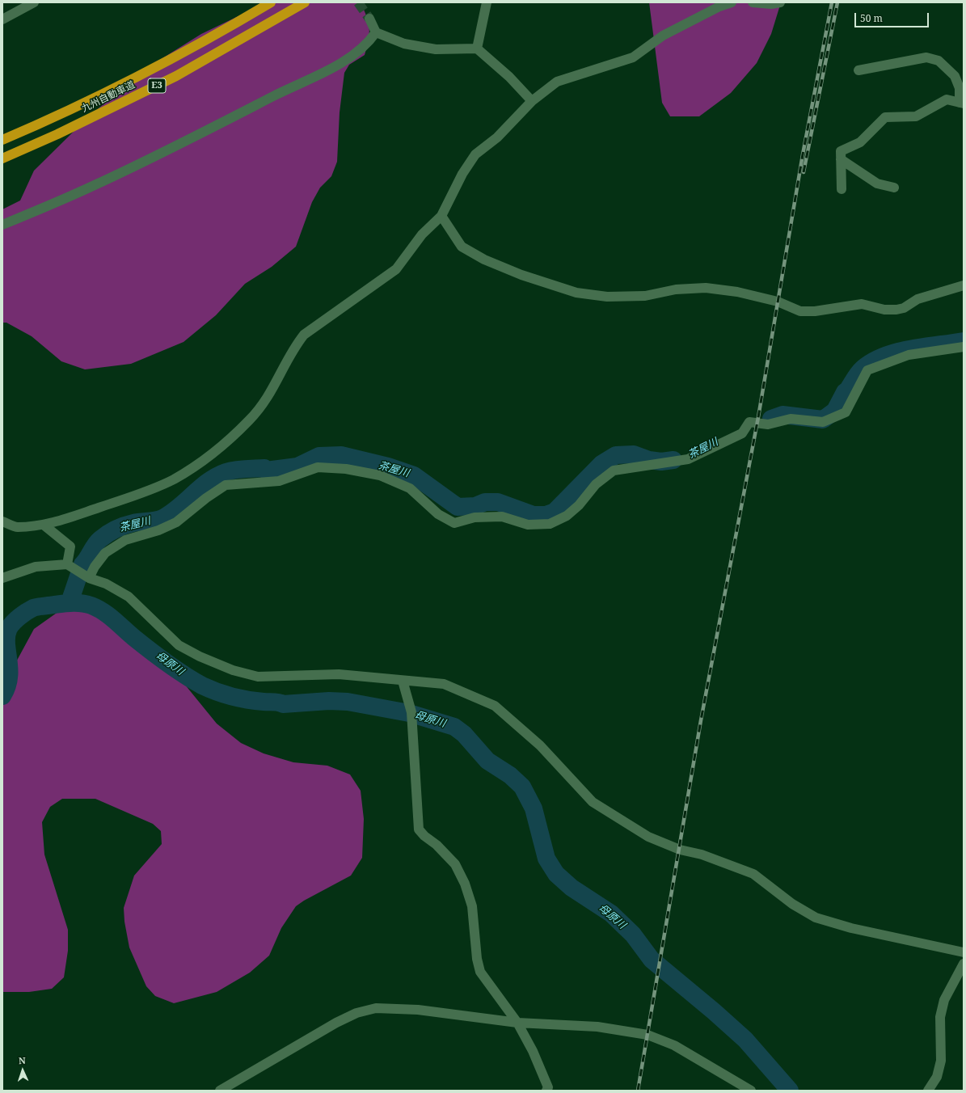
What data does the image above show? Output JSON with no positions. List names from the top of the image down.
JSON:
{
  "streets": {
    "highway": ["E3", "九州自動車道"]
  },
  "water": ["茶屋川", "母原川"],
  "scale_bar": "50 m",
  "north": "top"
}
